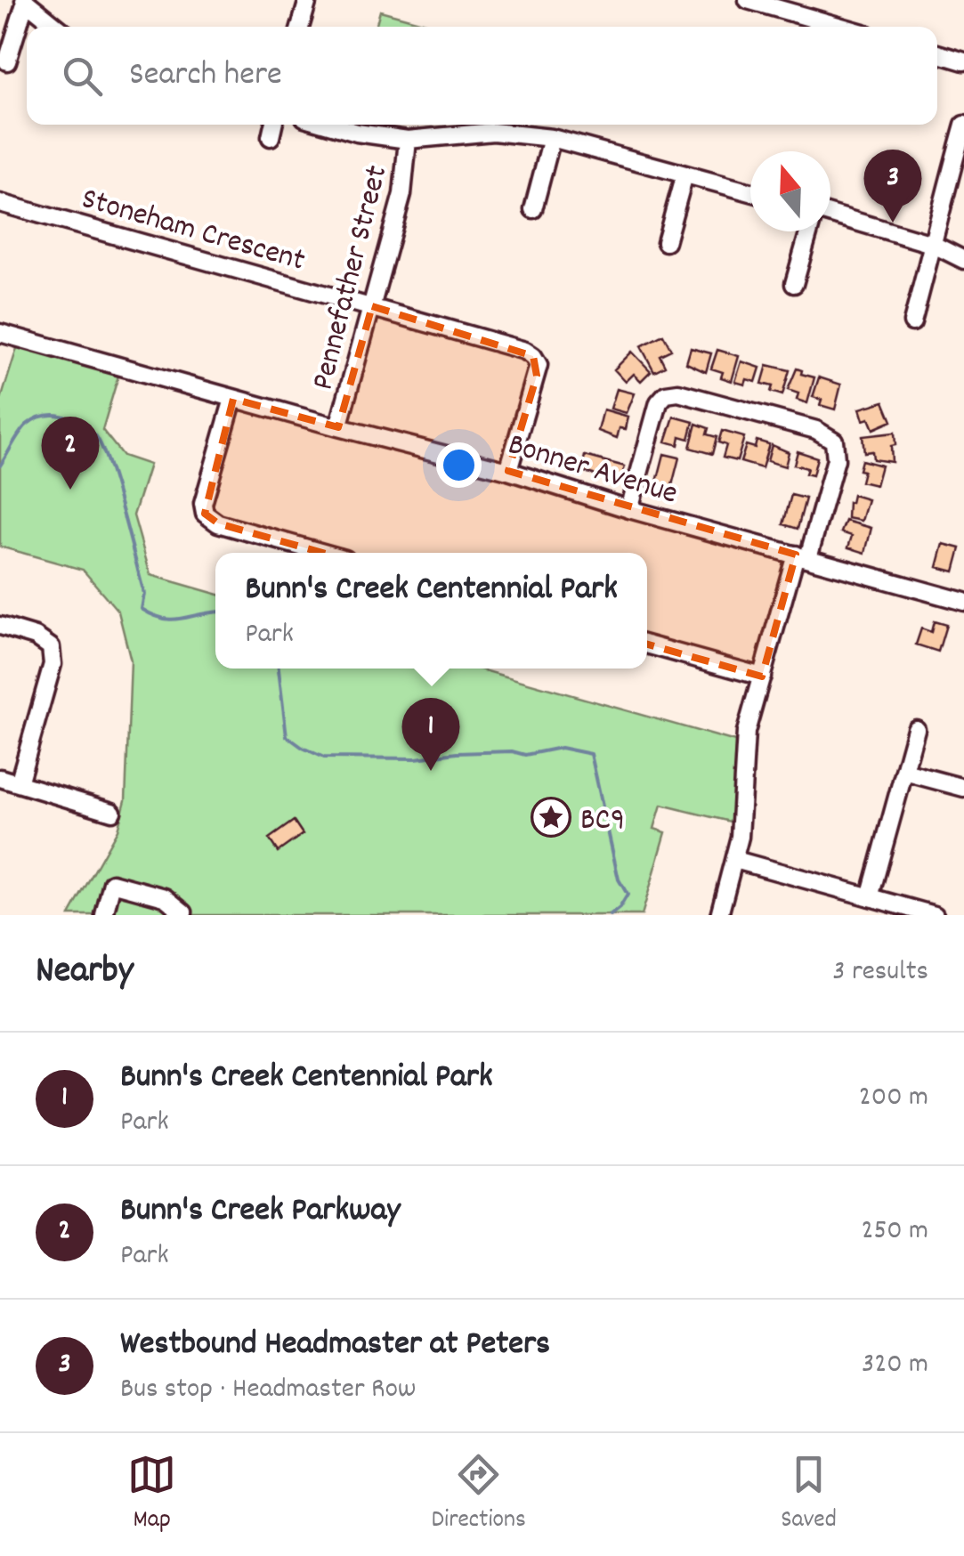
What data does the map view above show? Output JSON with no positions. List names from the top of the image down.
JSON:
{
  "streets": {
    "street": ["Stoneham Crescent", "Pennefather Street", "Bonner Avenue"]
  },
  "crossings": [
    ["Stoneham Crescent", "Pennefather Street"],
    ["Stoneham Crescent", "Bonner Avenue"],
    ["Pennefather Street", "Bonner Avenue"]
  ],
  "places": {
    "place": ["BC9"]
  },
  "north": "top",
  "page": {
    "search": "Search here",
    "pins": ["3", "2", "1"],
    "popup": ["Bunn's Creek Centennial Park", "Park"],
    "heading": ["Nearby", "3 results"],
    "list": [
      {
        "mark": "1",
        "name": "Bunn's Creek Centennial Park",
        "note": "Park",
        "value": "200 m"
      },
      {
        "mark": "2",
        "name": "Bunn's Creek Parkway",
        "note": "Park",
        "value": "250 m"
      },
      {
        "mark": "3",
        "name": "Westbound Headmaster at Peters",
        "note": "Bus stop · Headmaster Row",
        "value": "320 m"
      }
    ],
    "nav": ["Map", "Directions", "Saved"]
  }
}
